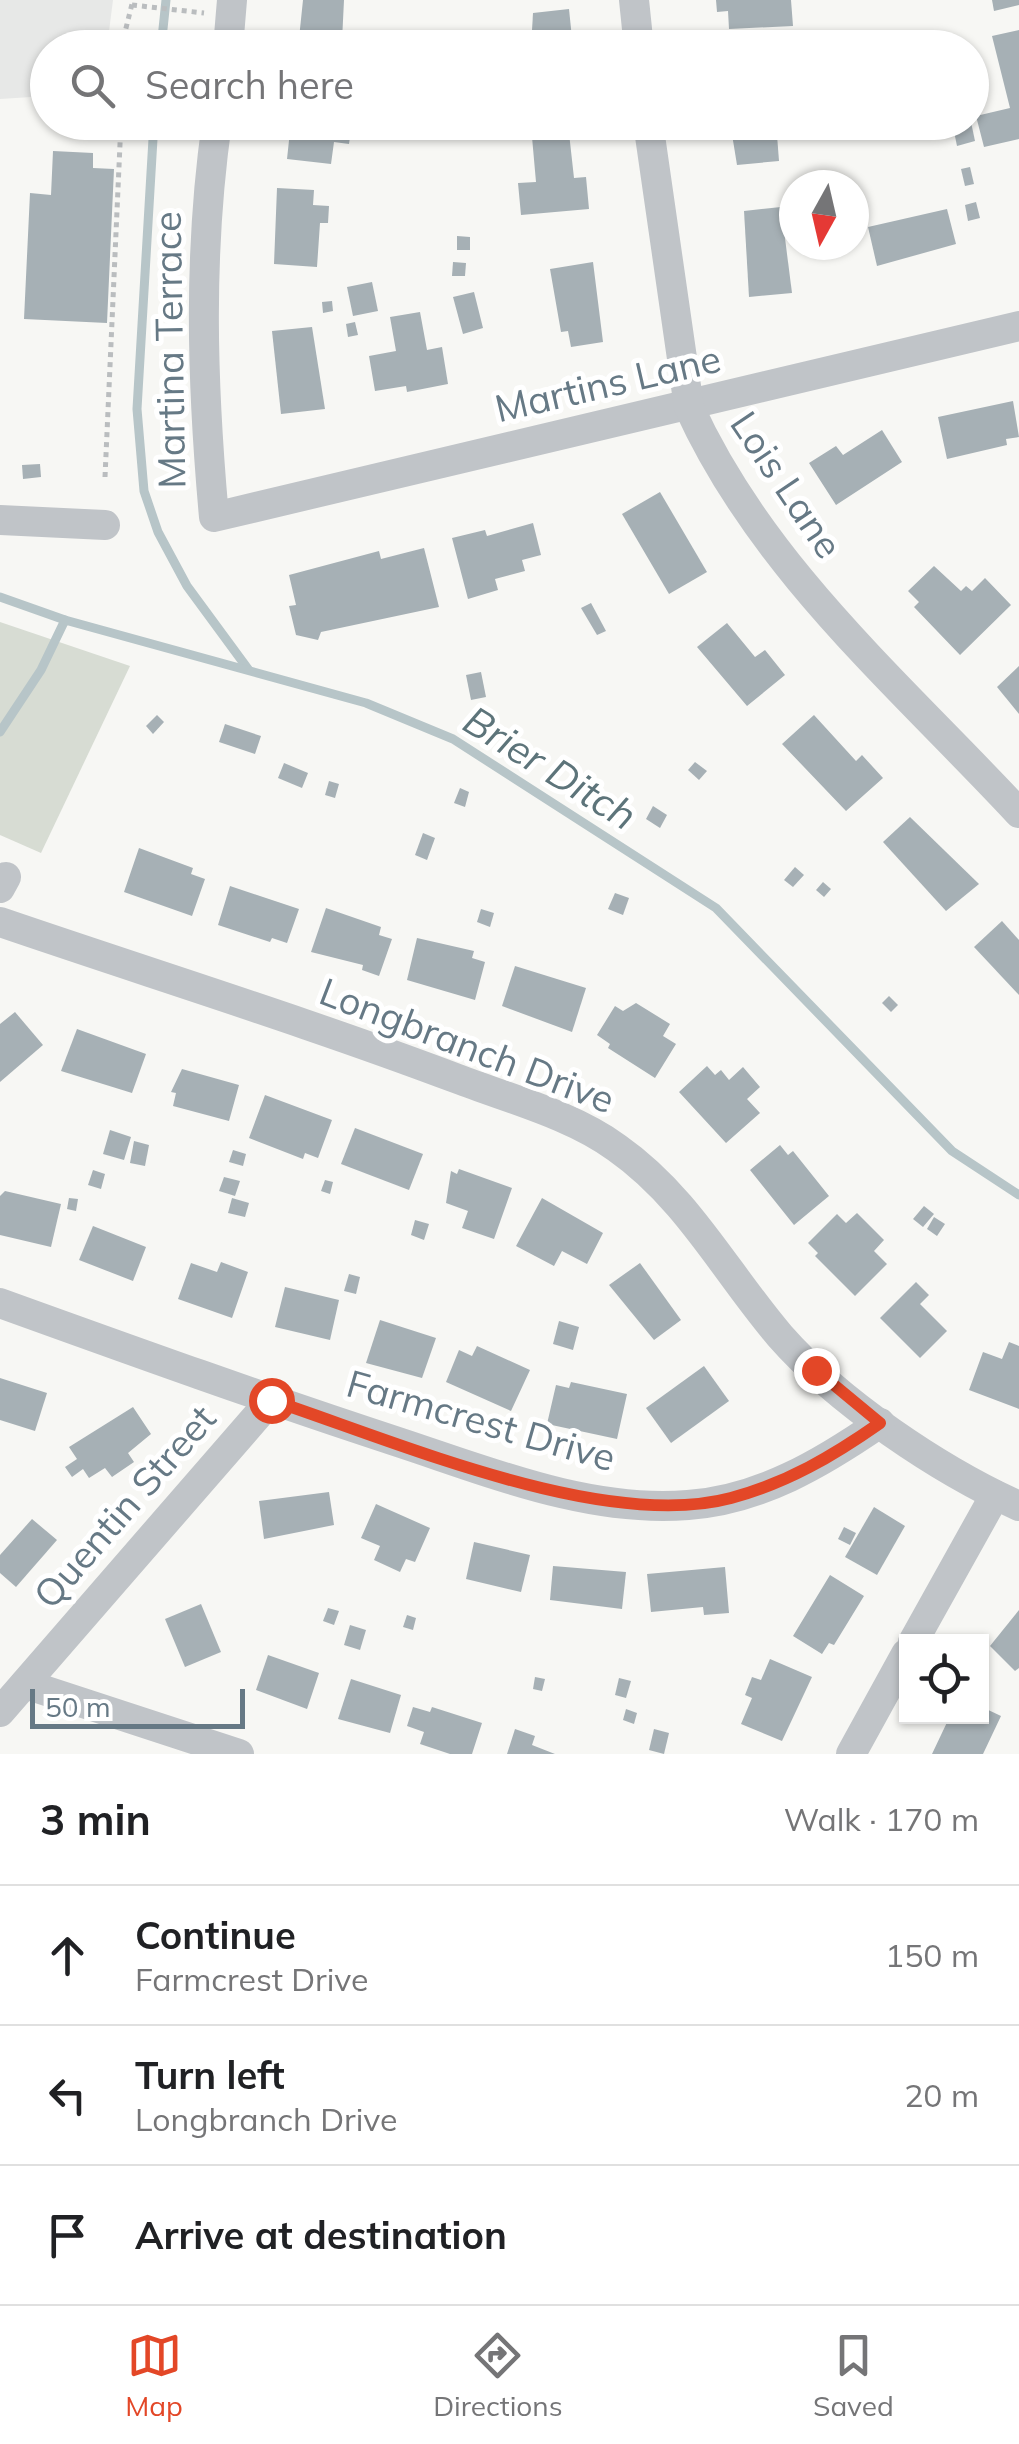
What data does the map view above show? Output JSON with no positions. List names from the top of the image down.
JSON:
{
  "streets": {
    "street": [
      "Martina Terrace",
      "Martins Lane",
      "Lois Lane",
      "Longbranch Drive",
      "Farmcrest Drive",
      "Quentin Street"
    ]
  },
  "crossings": [
    ["Martina Terrace", "Martins Lane"],
    ["Martins Lane", "Lois Lane"],
    ["Longbranch Drive", "Farmcrest Drive"],
    ["Farmcrest Drive", "Quentin Street"]
  ],
  "water": ["Brier Ditch"],
  "scale_bar": "50 m",
  "north": "bottom",
  "page": {
    "search": "Search here",
    "scale": "50 m",
    "heading": ["3 min", "Walk · 170 m"],
    "list": [
      ["Continue", "Farmcrest Drive", "150 m"],
      ["Turn left", "Longbranch Drive", "20 m"],
      "Arrive at destination"
    ],
    "nav": ["Map", "Directions", "Saved"]
  }
}
